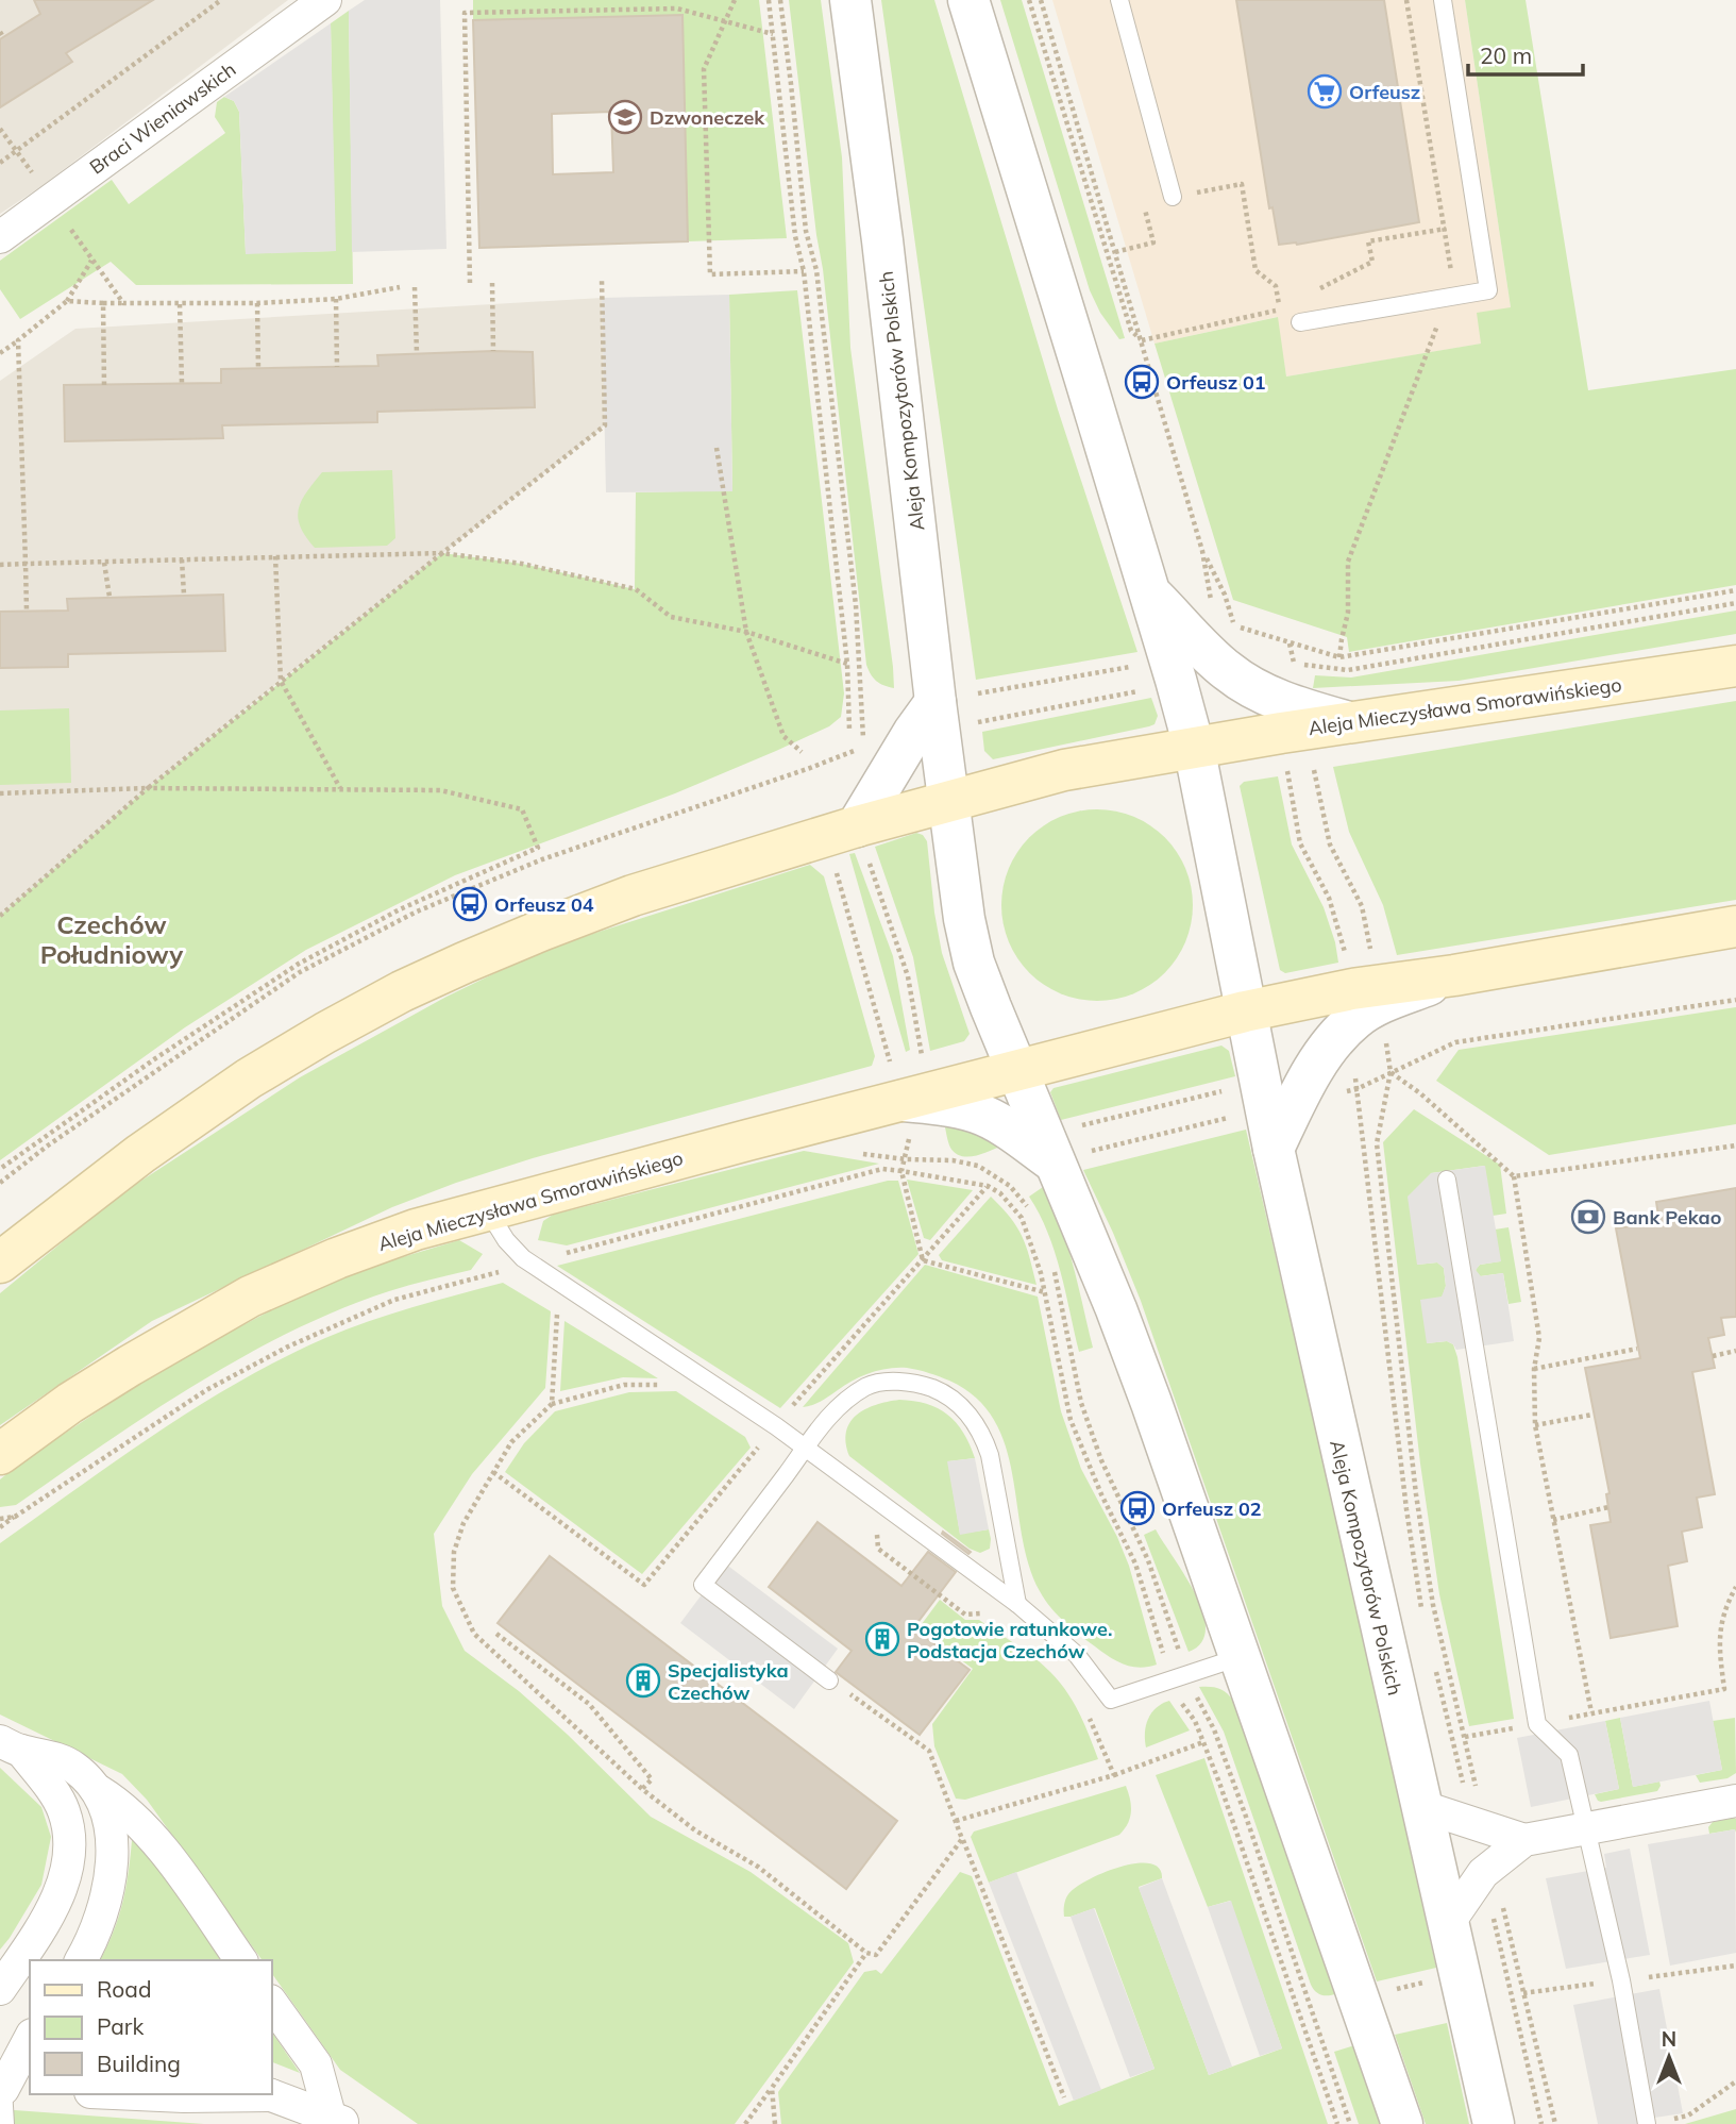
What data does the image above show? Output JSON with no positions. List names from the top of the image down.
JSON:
{
  "streets": {
    "main road": ["Aleja Mieczysława Smorawińskiego"],
    "street": ["Braci Wieniawskich", "Aleja Kompozytorów Polskich"]
  },
  "crossings": [
    ["Aleja Kompozytorów Polskich", "Aleja Mieczysława Smorawińskiego"]
  ],
  "districts": ["Czechów Południowy"],
  "places": {
    "supermarket": ["Orfeusz"],
    "school or university": ["Dzwoneczek"],
    "bus stop": ["Orfeusz 01", "Orfeusz 04", "Orfeusz 02"],
    "bank": ["Bank Pekao"],
    "building": ["Pogotowie ratunkowe. Podstacja Czechów", "Specjalistyka Czechów"]
  },
  "legend": ["Road", "Park", "Building"],
  "scale_bar": "20 m",
  "north": "top"
}
